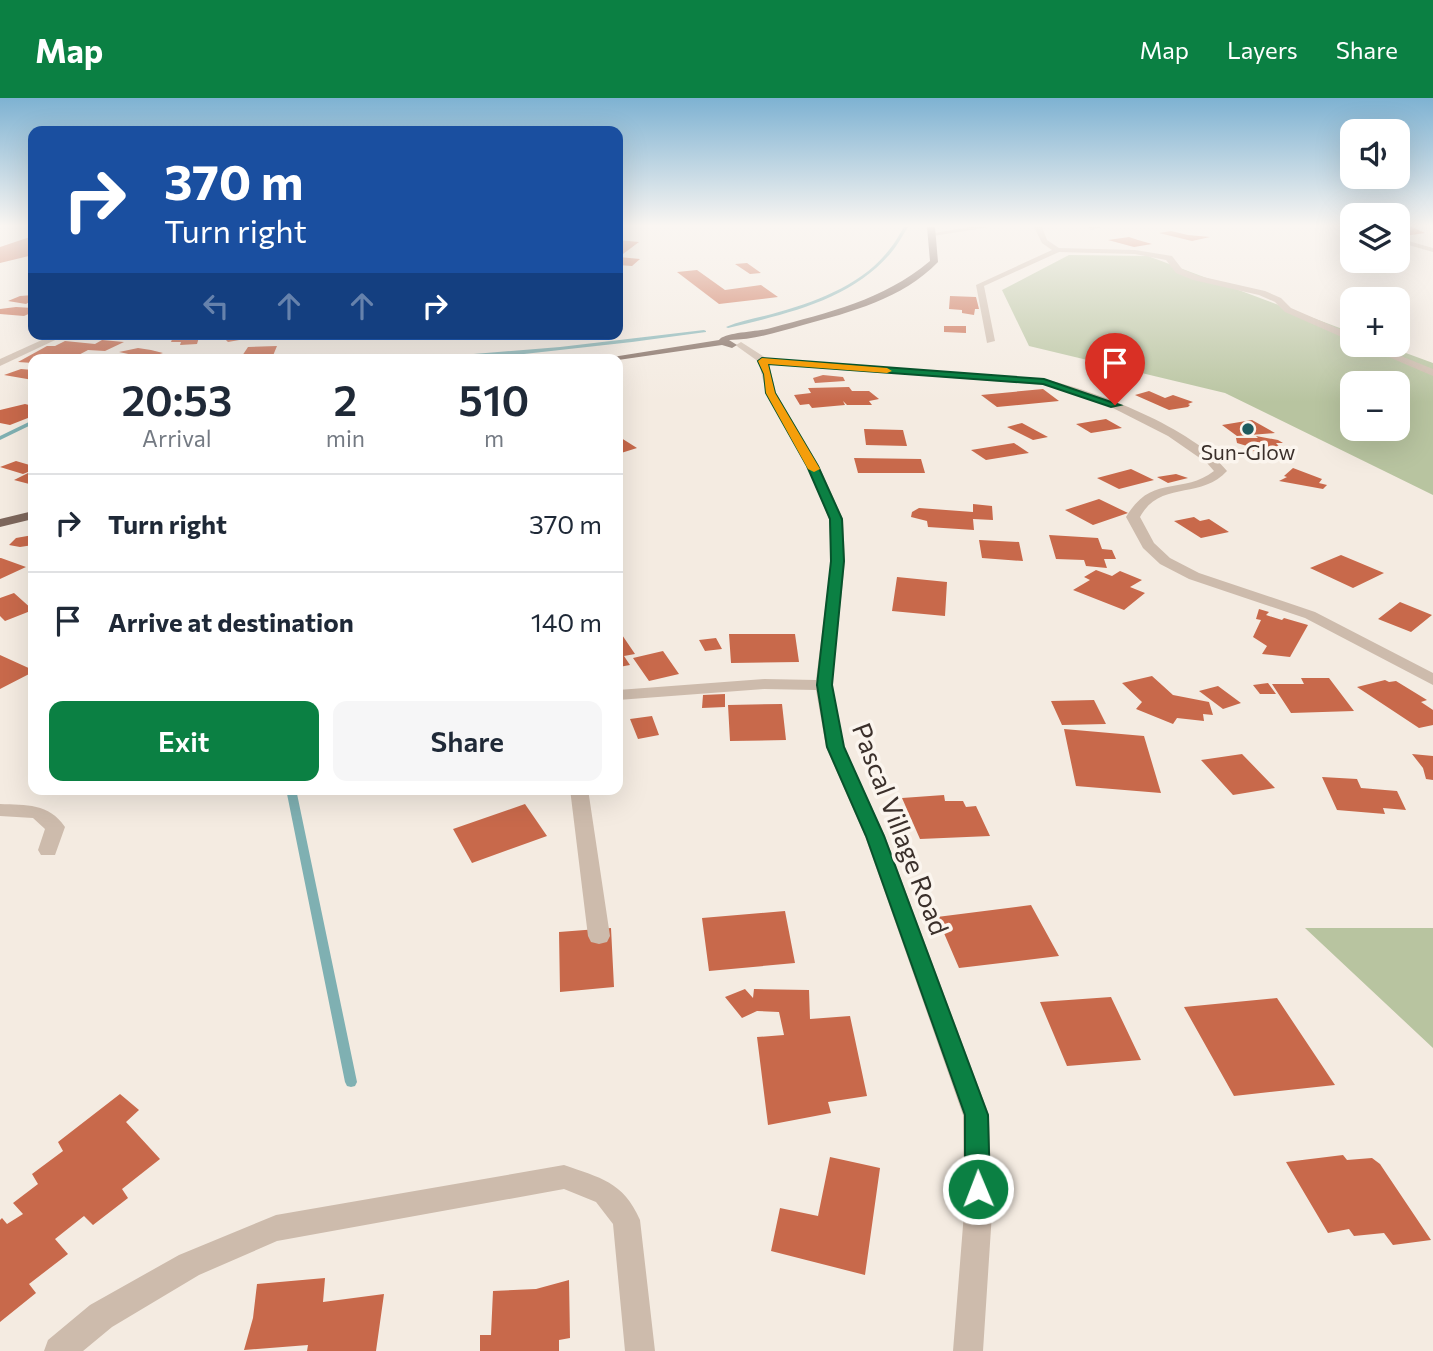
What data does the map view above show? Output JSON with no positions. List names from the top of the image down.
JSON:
{
  "streets": {
    "street": ["Pascal Village Road"]
  },
  "places": ["Sun-Glow"],
  "page": {
    "header": "Map",
    "nav": ["Map", "Layers", "Share"],
    "map_buttons": ["+", "−"],
    "turn": ["370 m", "Turn right"],
    "eta": [
      "20:53",
      "Arrival",
      "2",
      "min",
      "510",
      "m"
    ],
    "list": [
      {
        "name": "Turn right",
        "value": "370 m"
      },
      {
        "name": "Arrive at destination",
        "value": "140 m"
      }
    ],
    "buttons": ["Exit", "Share"]
  }
}
